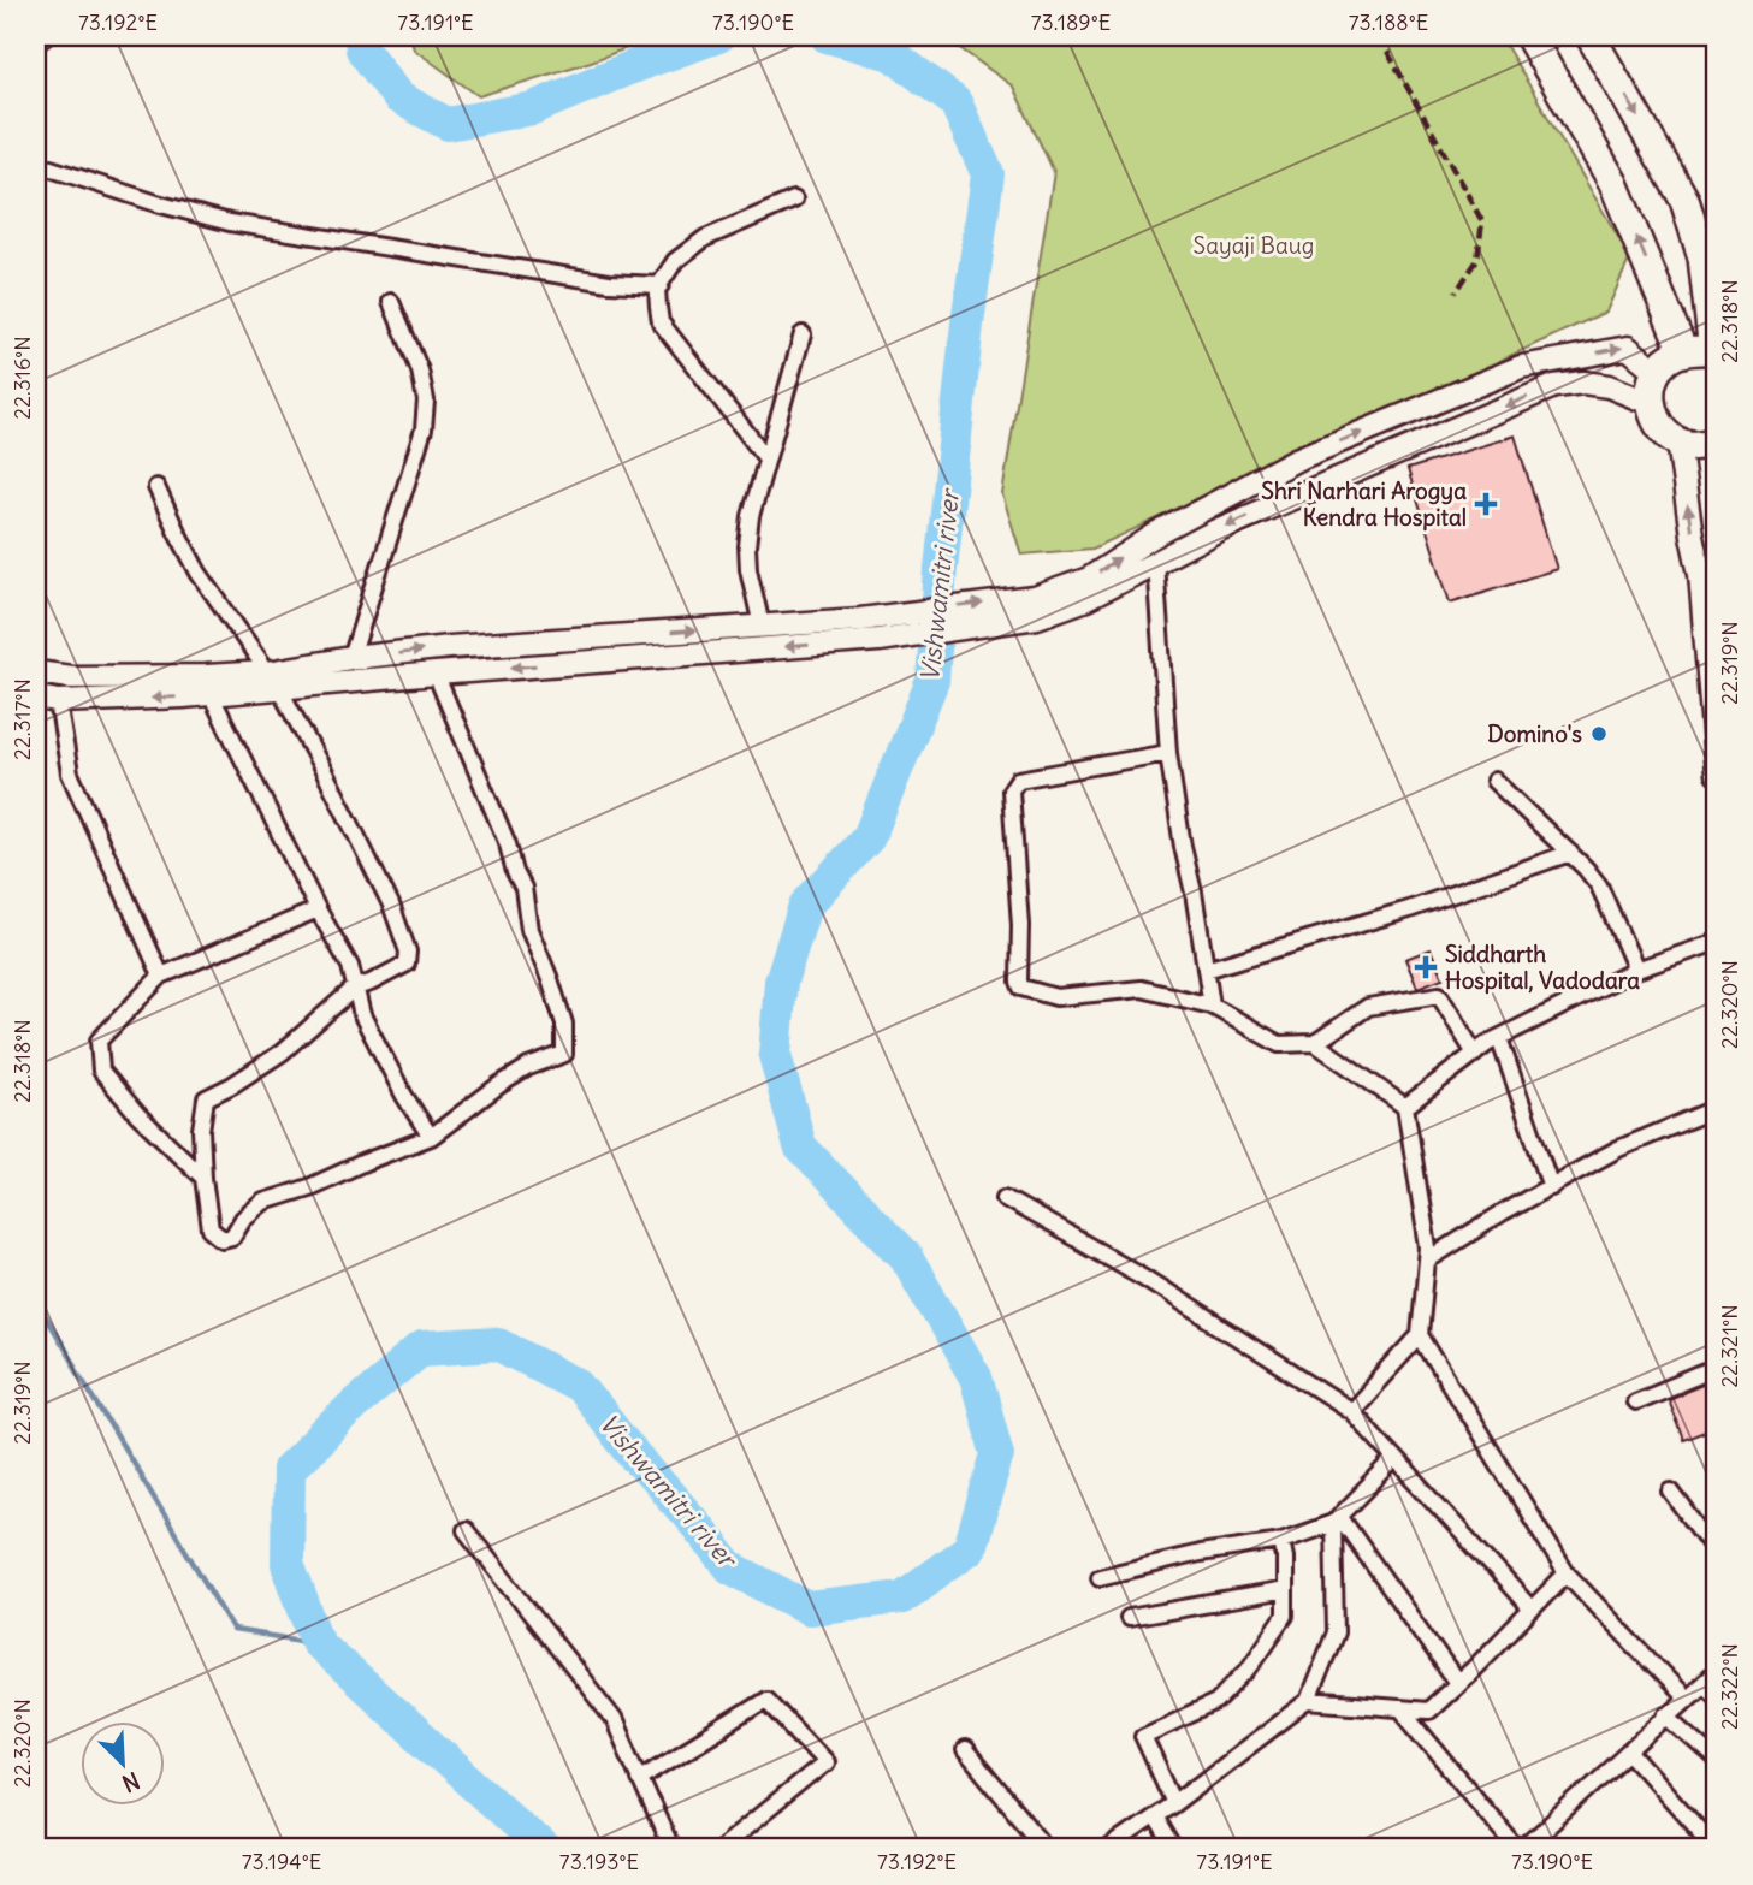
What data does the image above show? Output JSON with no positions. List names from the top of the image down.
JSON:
{
  "water": ["Vishwamitri river"],
  "parks": ["Sayaji Baug"],
  "places": {
    "health": ["Shri Narhari Arogya Kendra Hospital", "Siddharth Hospital, Vadodara"],
    "other": ["Domino's"]
  },
  "north": "bottom right",
  "coordinates": [
    "73.192°E",
    "73.191°E",
    "73.190°E",
    "73.189°E",
    "73.188°E",
    "22.318°N",
    "22.316°N",
    "22.319°N",
    "22.317°N",
    "22.320°N",
    "22.321°N",
    "22.322°N",
    "73.194°E",
    "73.193°E"
  ]
}
